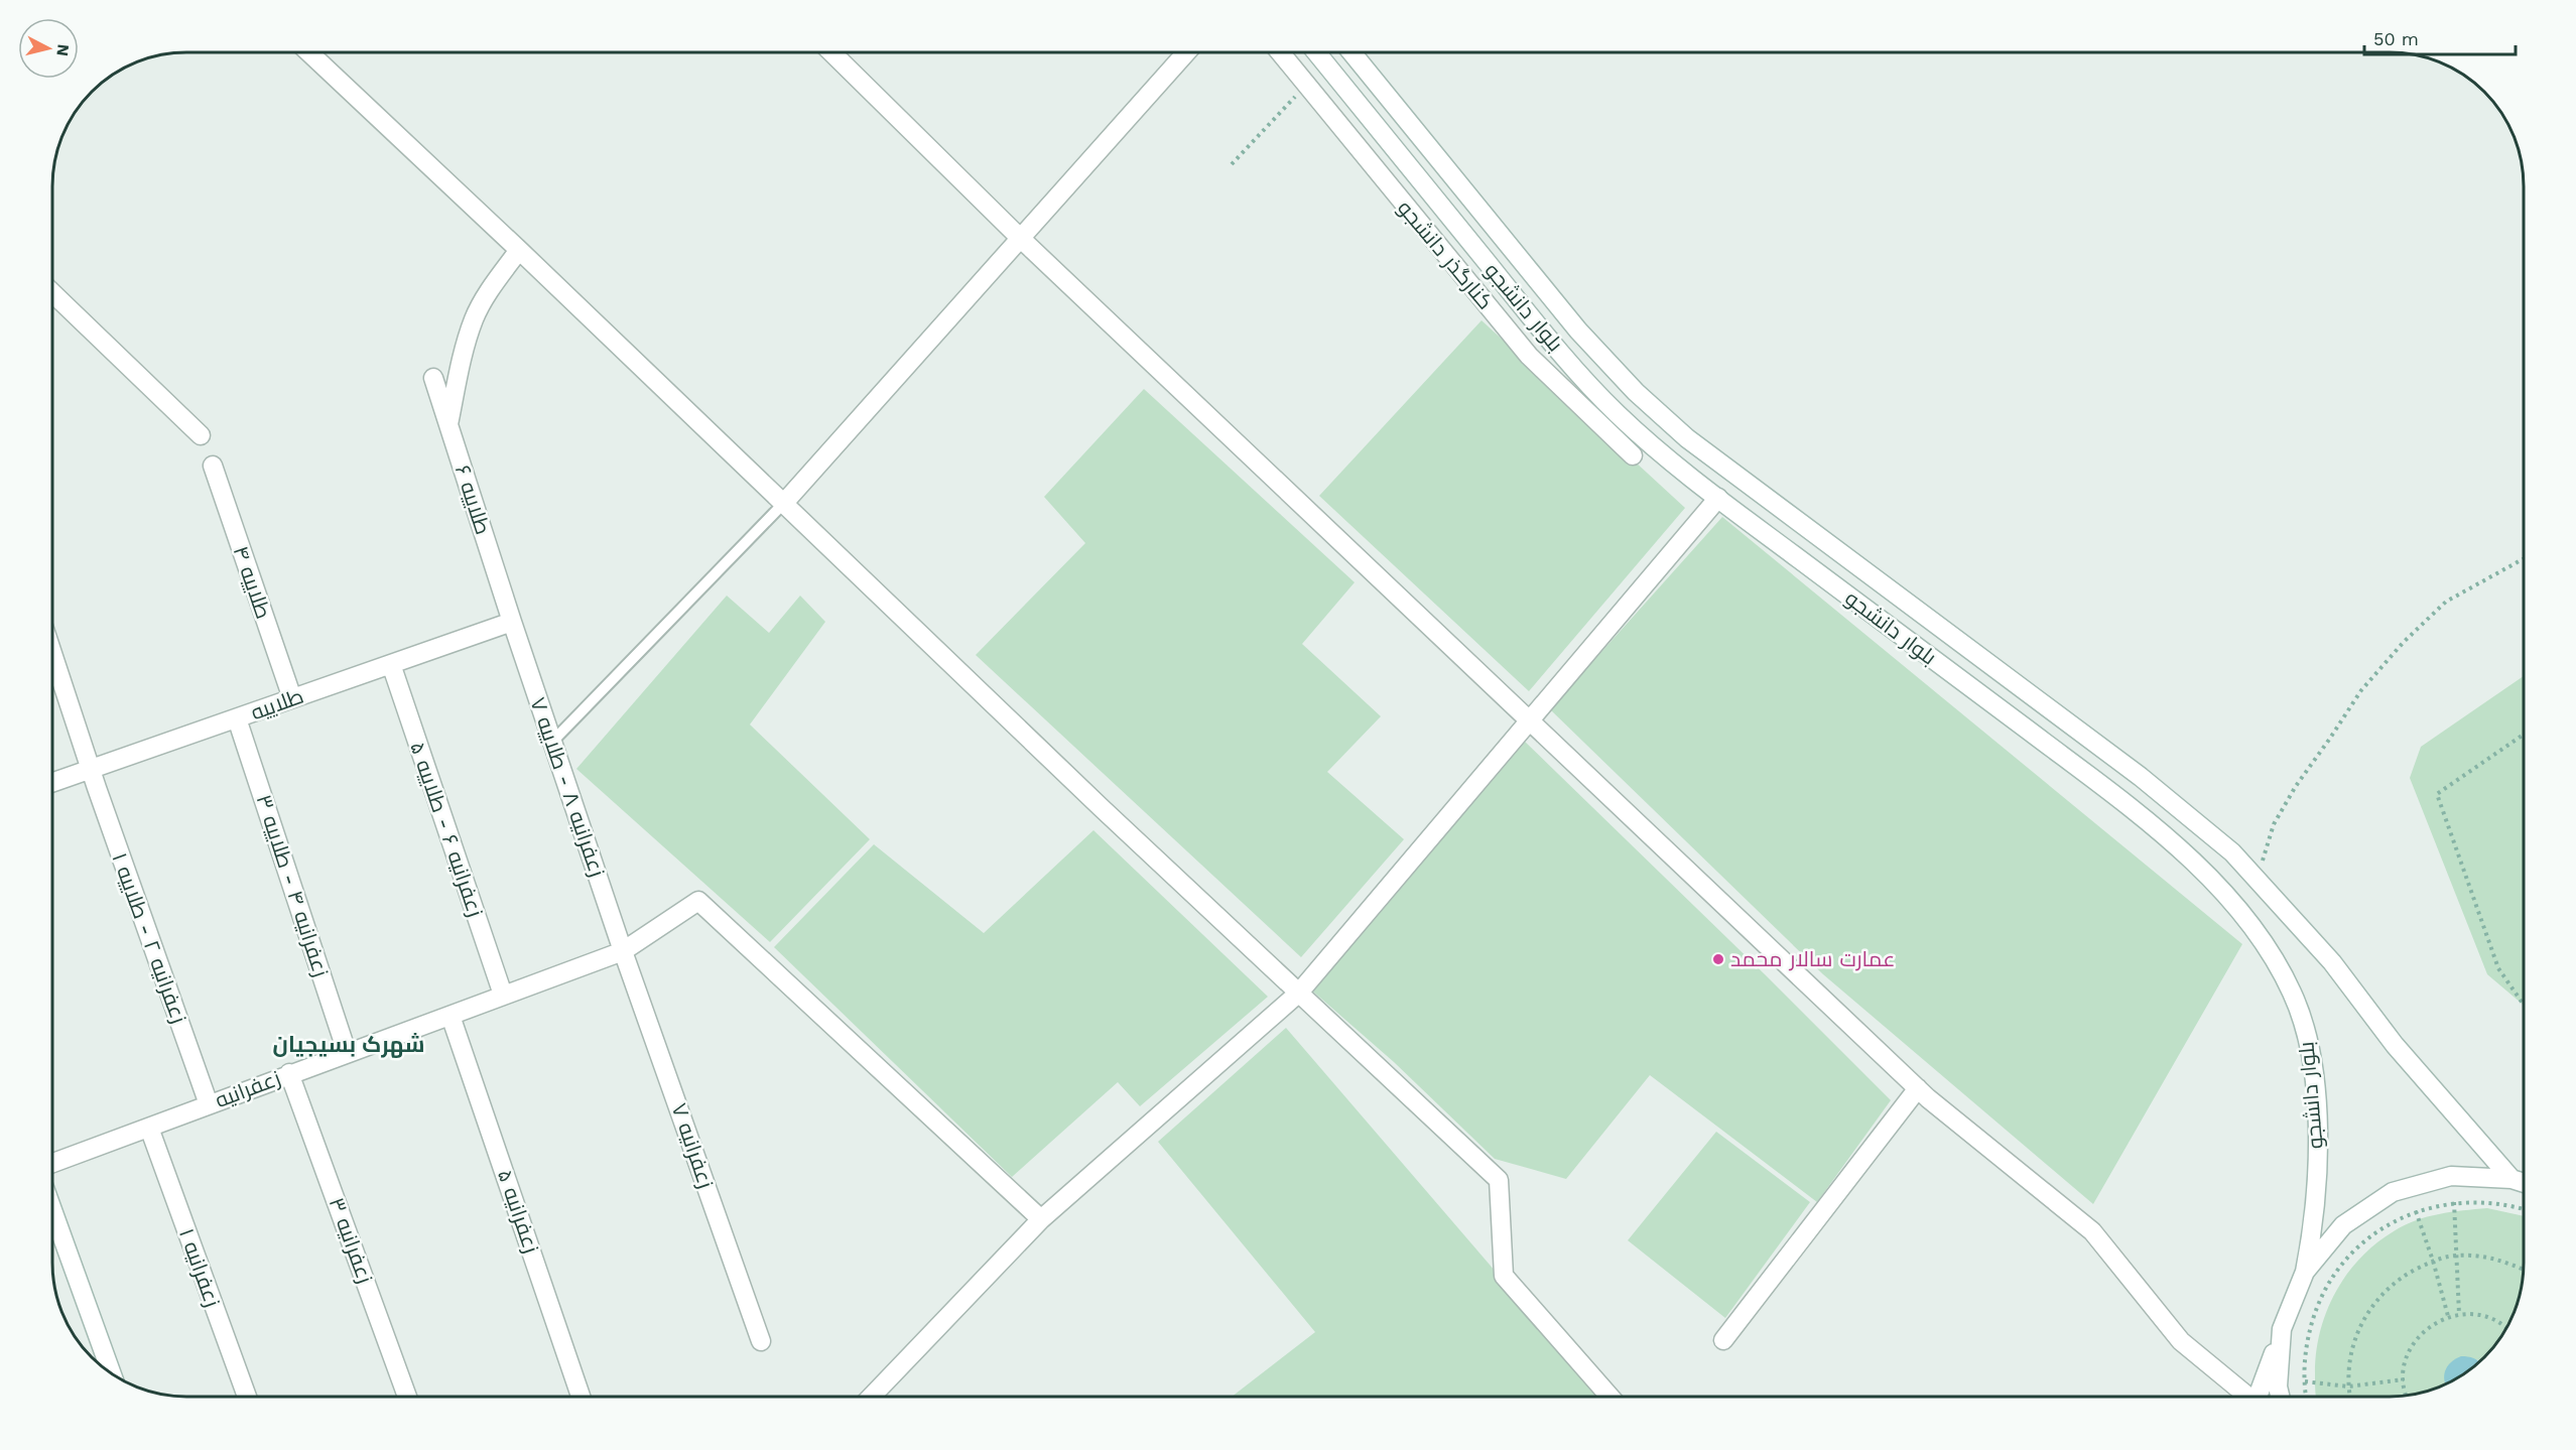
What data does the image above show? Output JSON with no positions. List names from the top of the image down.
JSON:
{
  "streets": {
    "street": [
      "کنارگذر دانشجو",
      "بلوار دانشجو",
      "طلاییه ۶",
      "طلاییه ۴",
      "طلاییه",
      "زعفرانیه ۸ - طلاییه ۷",
      "زعفرانیه ۶ - طلاییه ۵",
      "زعفرانیه ۴ - طلاییه ۳",
      "زعفرانیه ۲ - طلاییه ۱",
      "زعفرانیه",
      "زعفرانیه ۷",
      "زعفرانیه ۵",
      "زعفرانیه ۳",
      "زعفرانیه ۱"
    ]
  },
  "crossings": [
    ["طلاییه ۶", "طلاییه"],
    ["طلاییه ۶", "زعفرانیه ۸ - طلاییه ۷"],
    ["طلاییه ۴", "طلاییه"],
    ["طلاییه", "زعفرانیه ۸ - طلاییه ۷"],
    ["طلاییه", "زعفرانیه ۶ - طلاییه ۵"],
    ["طلاییه", "زعفرانیه ۴ - طلاییه ۳"],
    ["طلاییه", "زعفرانیه ۲ - طلاییه ۱"],
    ["زعفرانیه ۸ - طلاییه ۷", "زعفرانیه"],
    ["زعفرانیه ۸ - طلاییه ۷", "زعفرانیه ۷"],
    ["زعفرانیه ۶ - طلاییه ۵", "زعفرانیه"],
    ["زعفرانیه ۴ - طلاییه ۳", "زعفرانیه"],
    ["زعفرانیه ۲ - طلاییه ۱", "زعفرانیه"],
    ["زعفرانیه", "زعفرانیه ۷"],
    ["زعفرانیه", "زعفرانیه ۵"],
    ["زعفرانیه", "زعفرانیه ۳"],
    ["زعفرانیه", "زعفرانیه ۱"]
  ],
  "districts": ["شهرک بسیجیان"],
  "places": ["عمارت سالار محمد"],
  "scale_bar": "50 m",
  "north": "right"
}
